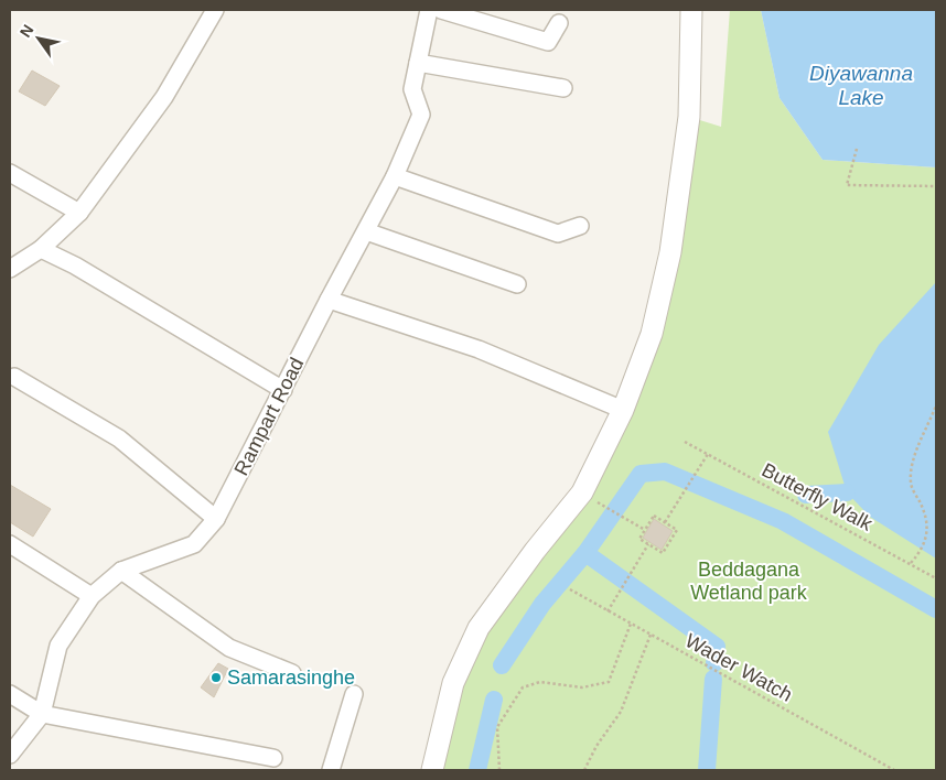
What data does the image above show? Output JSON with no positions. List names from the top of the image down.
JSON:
{
  "streets": {
    "street": ["Rampart Road"],
    "path": ["Butterfly Walk", "Wader Watch"]
  },
  "water": ["Diyawanna Lake"],
  "parks": ["Beddagana Wetland park"],
  "places": ["Samarasinghe"],
  "north": "top left"
}
